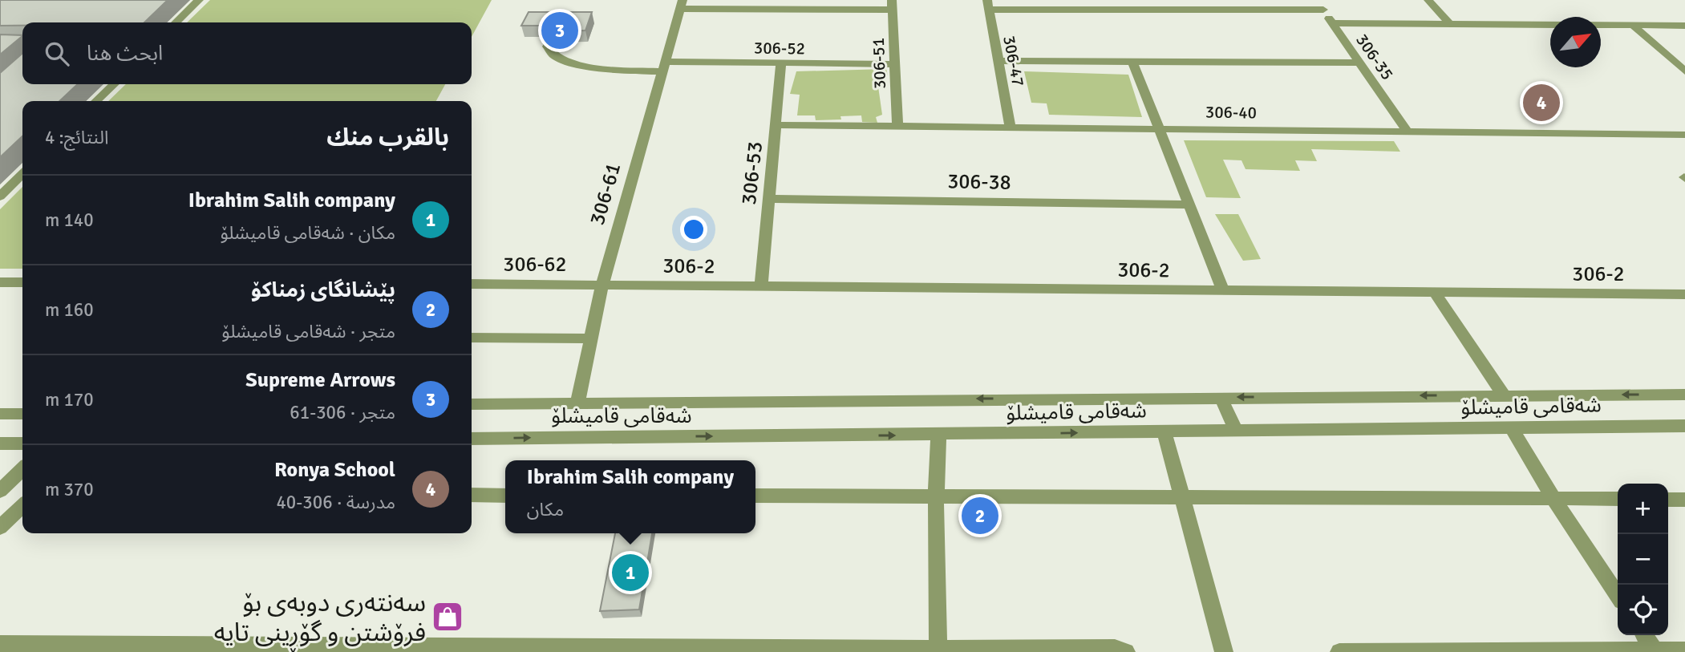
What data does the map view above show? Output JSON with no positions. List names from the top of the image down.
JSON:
{
  "streets": {
    "street": [
      "306-52",
      "306-35",
      "306-47",
      "306-51",
      "306-40",
      "306-53",
      "306-38",
      "306-61",
      "306-62",
      "306-2",
      "شەقامی قامیشلۆ"
    ]
  },
  "crossings": [
    ["306-52", "306-51"],
    ["306-52", "306-53"],
    ["306-52", "306-61"],
    ["306-35", "306-40"],
    ["306-47", "306-40"],
    ["306-51", "306-40"],
    ["306-40", "306-53"],
    ["306-53", "306-38"],
    ["306-53", "306-2"],
    ["306-61", "306-62"],
    ["306-61", "306-2"],
    ["306-61", "شەقامی قامیشلۆ"],
    ["306-62", "306-2"]
  ],
  "places": {
    "shop": ["سەنتەری دوبەی بۆ فرۆشتن و گۆڕینی تایە"]
  },
  "north": "top right",
  "page": {
    "pins": [
      "3",
      "4",
      "2",
      "1"
    ],
    "search": "ابحث هنا",
    "heading": ["بالقرب منك", "النتائج: 4"],
    "list": [
      {
        "mark": "1",
        "name": "Ibrahim Salih company",
        "note": "مكان · شەقامی قامیشلۆ",
        "value": "140 m"
      },
      {
        "mark": "2",
        "name": "پێشانگای زمناكۆ",
        "note": "متجر · شەقامی قامیشلۆ",
        "value": "160 m"
      },
      {
        "mark": "3",
        "name": "Supreme Arrows",
        "note": "متجر · 306-61",
        "value": "170 m"
      },
      {
        "mark": "4",
        "name": "Ronya School",
        "note": "مدرسة · 306-40",
        "value": "370 m"
      }
    ],
    "popup": ["Ibrahim Salih company", "مكان"],
    "map_buttons": ["+", "−"]
  }
}
